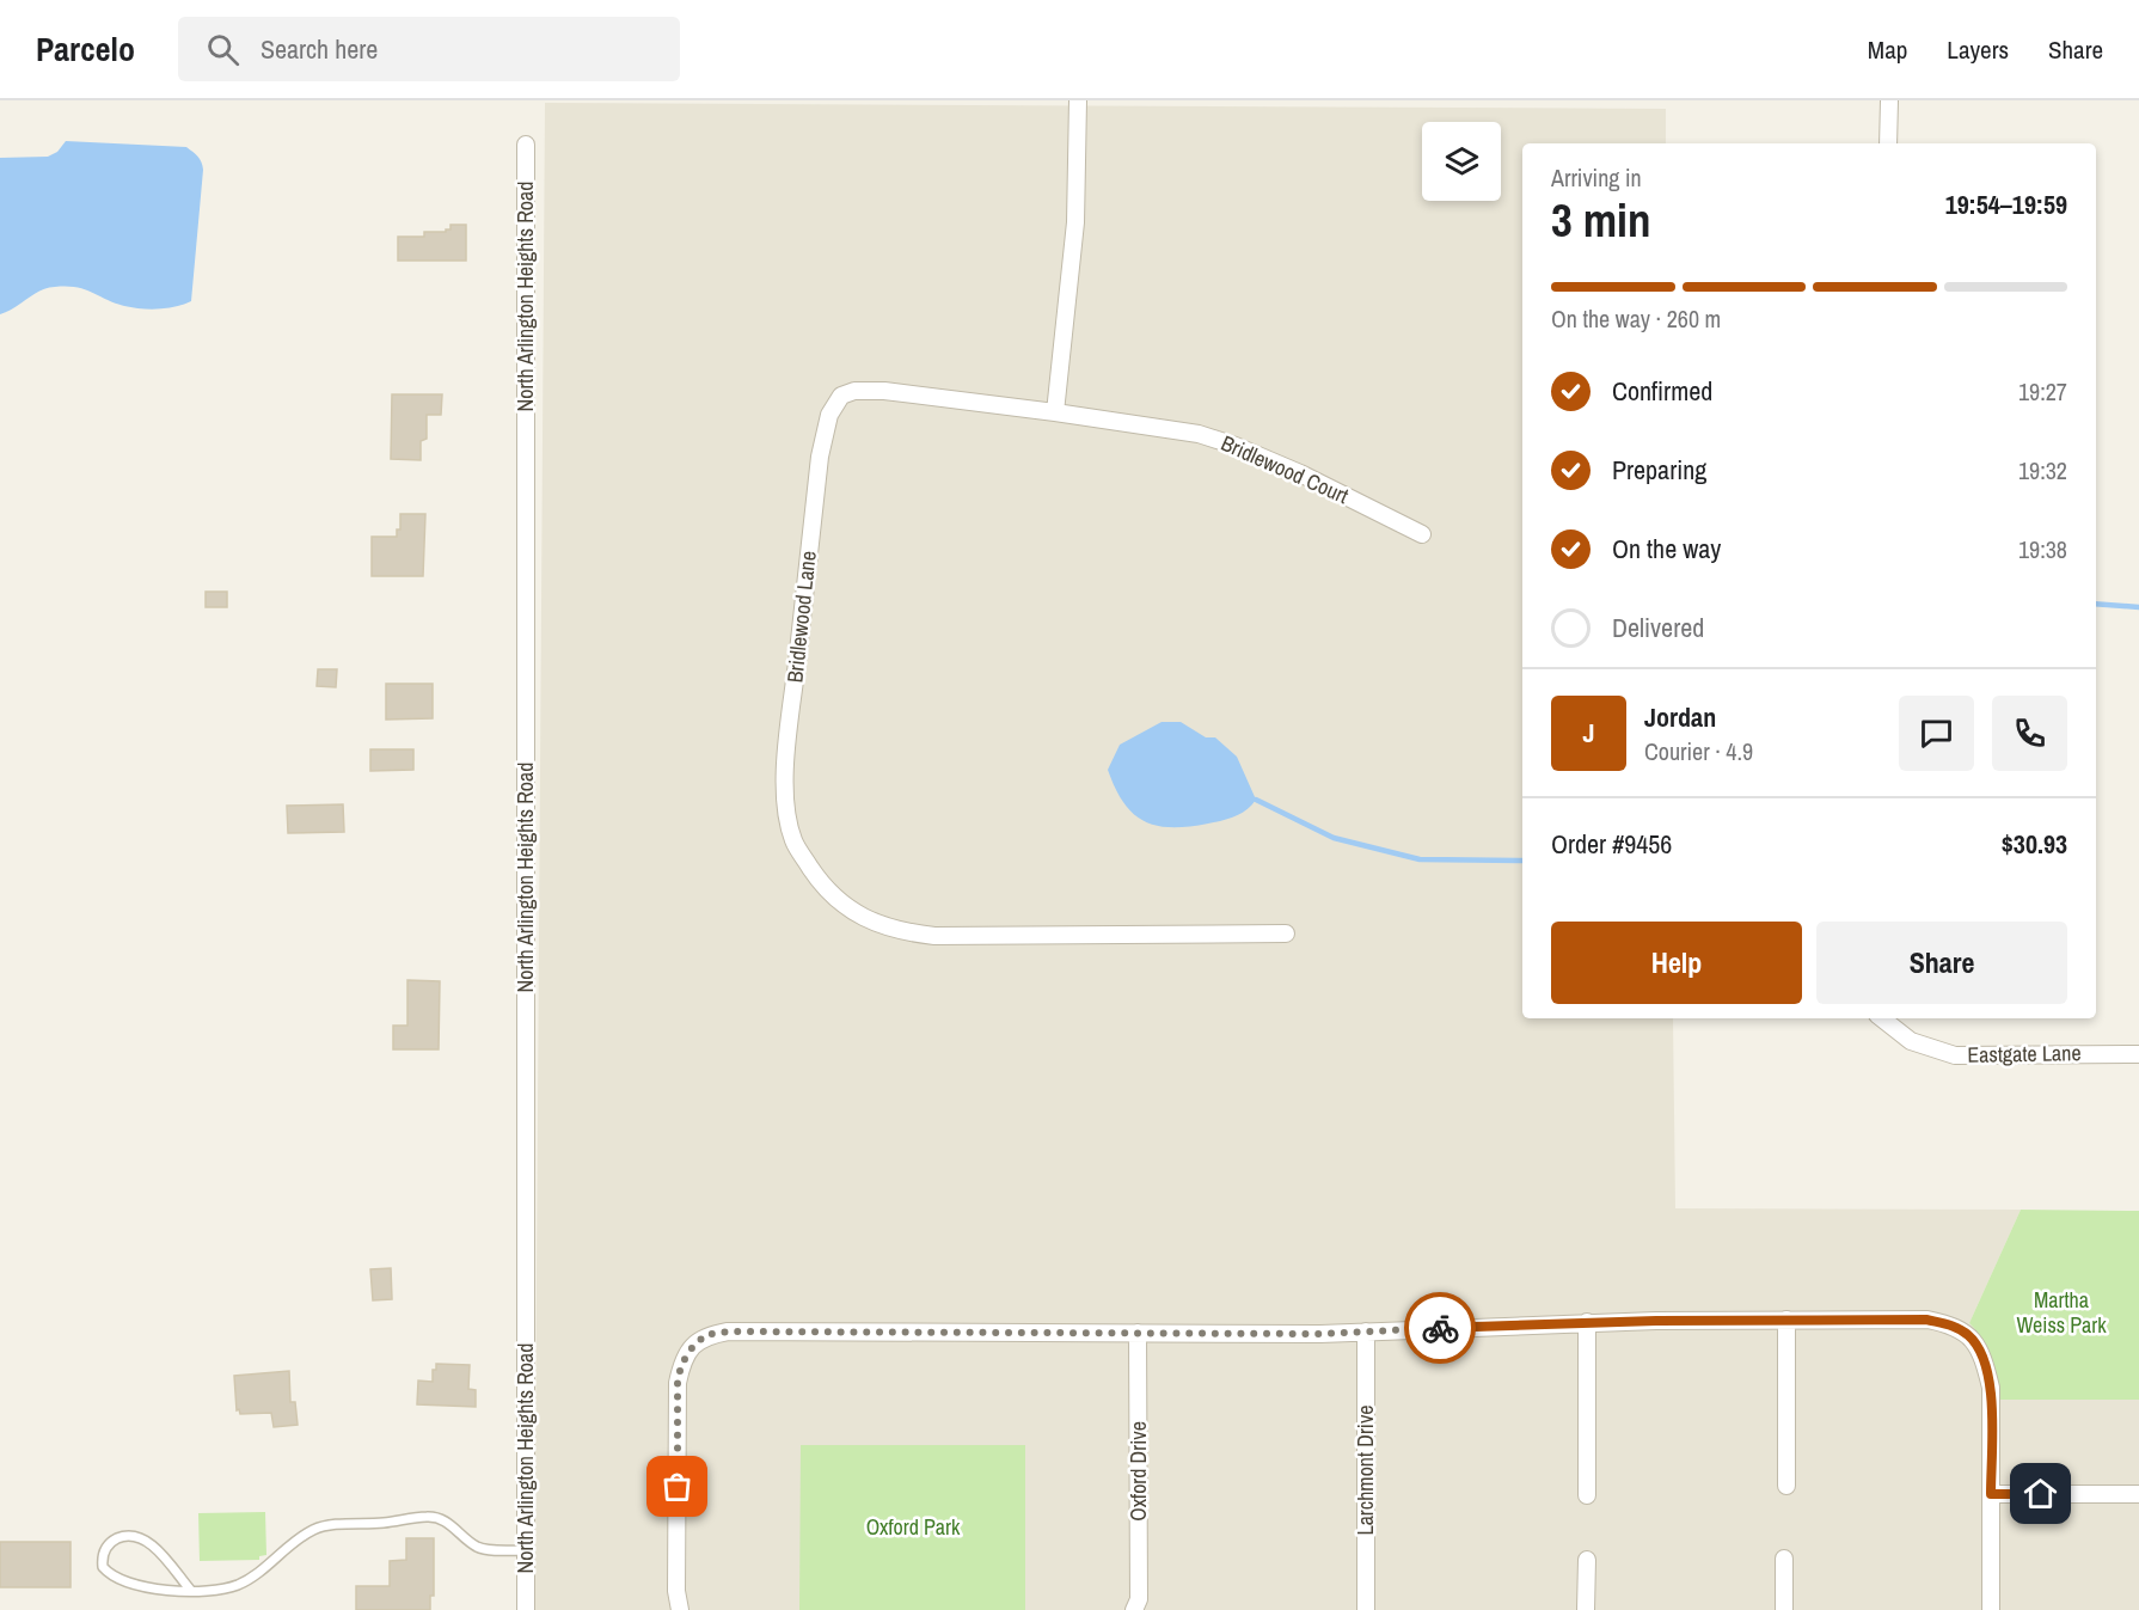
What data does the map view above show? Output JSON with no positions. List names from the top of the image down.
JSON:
{
  "streets": {
    "street": [
      "North Arlington Heights Road",
      "Bridlewood Court",
      "Bridlewood Lane",
      "Eastgate Lane",
      "Larchmont Drive",
      "Oxford Drive"
    ]
  },
  "crossings": [
    ["Bridlewood Court", "Bridlewood Lane"]
  ],
  "parks": ["Martha Weiss Park", "Oxford Park"],
  "page": {
    "header": "Parcelo",
    "search": "Search here",
    "nav": ["Map", "Layers", "Share"],
    "heading": ["3 min", "Arriving in", "19:54–19:59"],
    "panel": [
      "Jordan",
      "Courier · 4.9",
      "Order #9456",
      "$30.93"
    ],
    "bar": "On the way · 260 m",
    "list": [
      ["Confirmed", "19:27"],
      ["Preparing", "19:32"],
      ["On the way", "19:38"],
      "Delivered"
    ],
    "round": "J",
    "buttons": ["Help", "Share"]
  }
}
